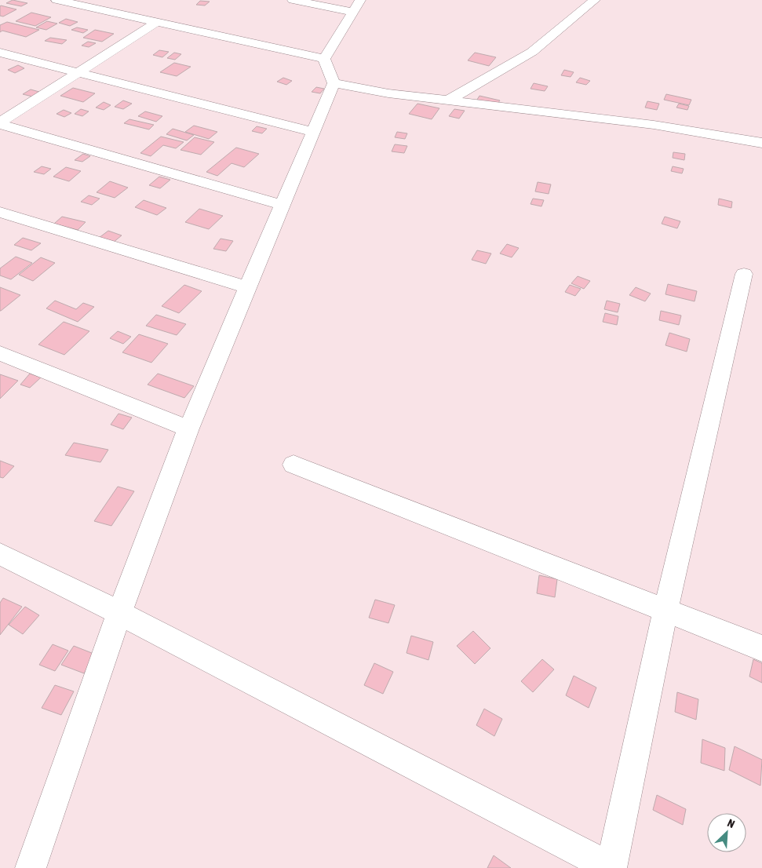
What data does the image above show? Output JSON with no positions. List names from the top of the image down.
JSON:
{
  "north": "top right"
}
